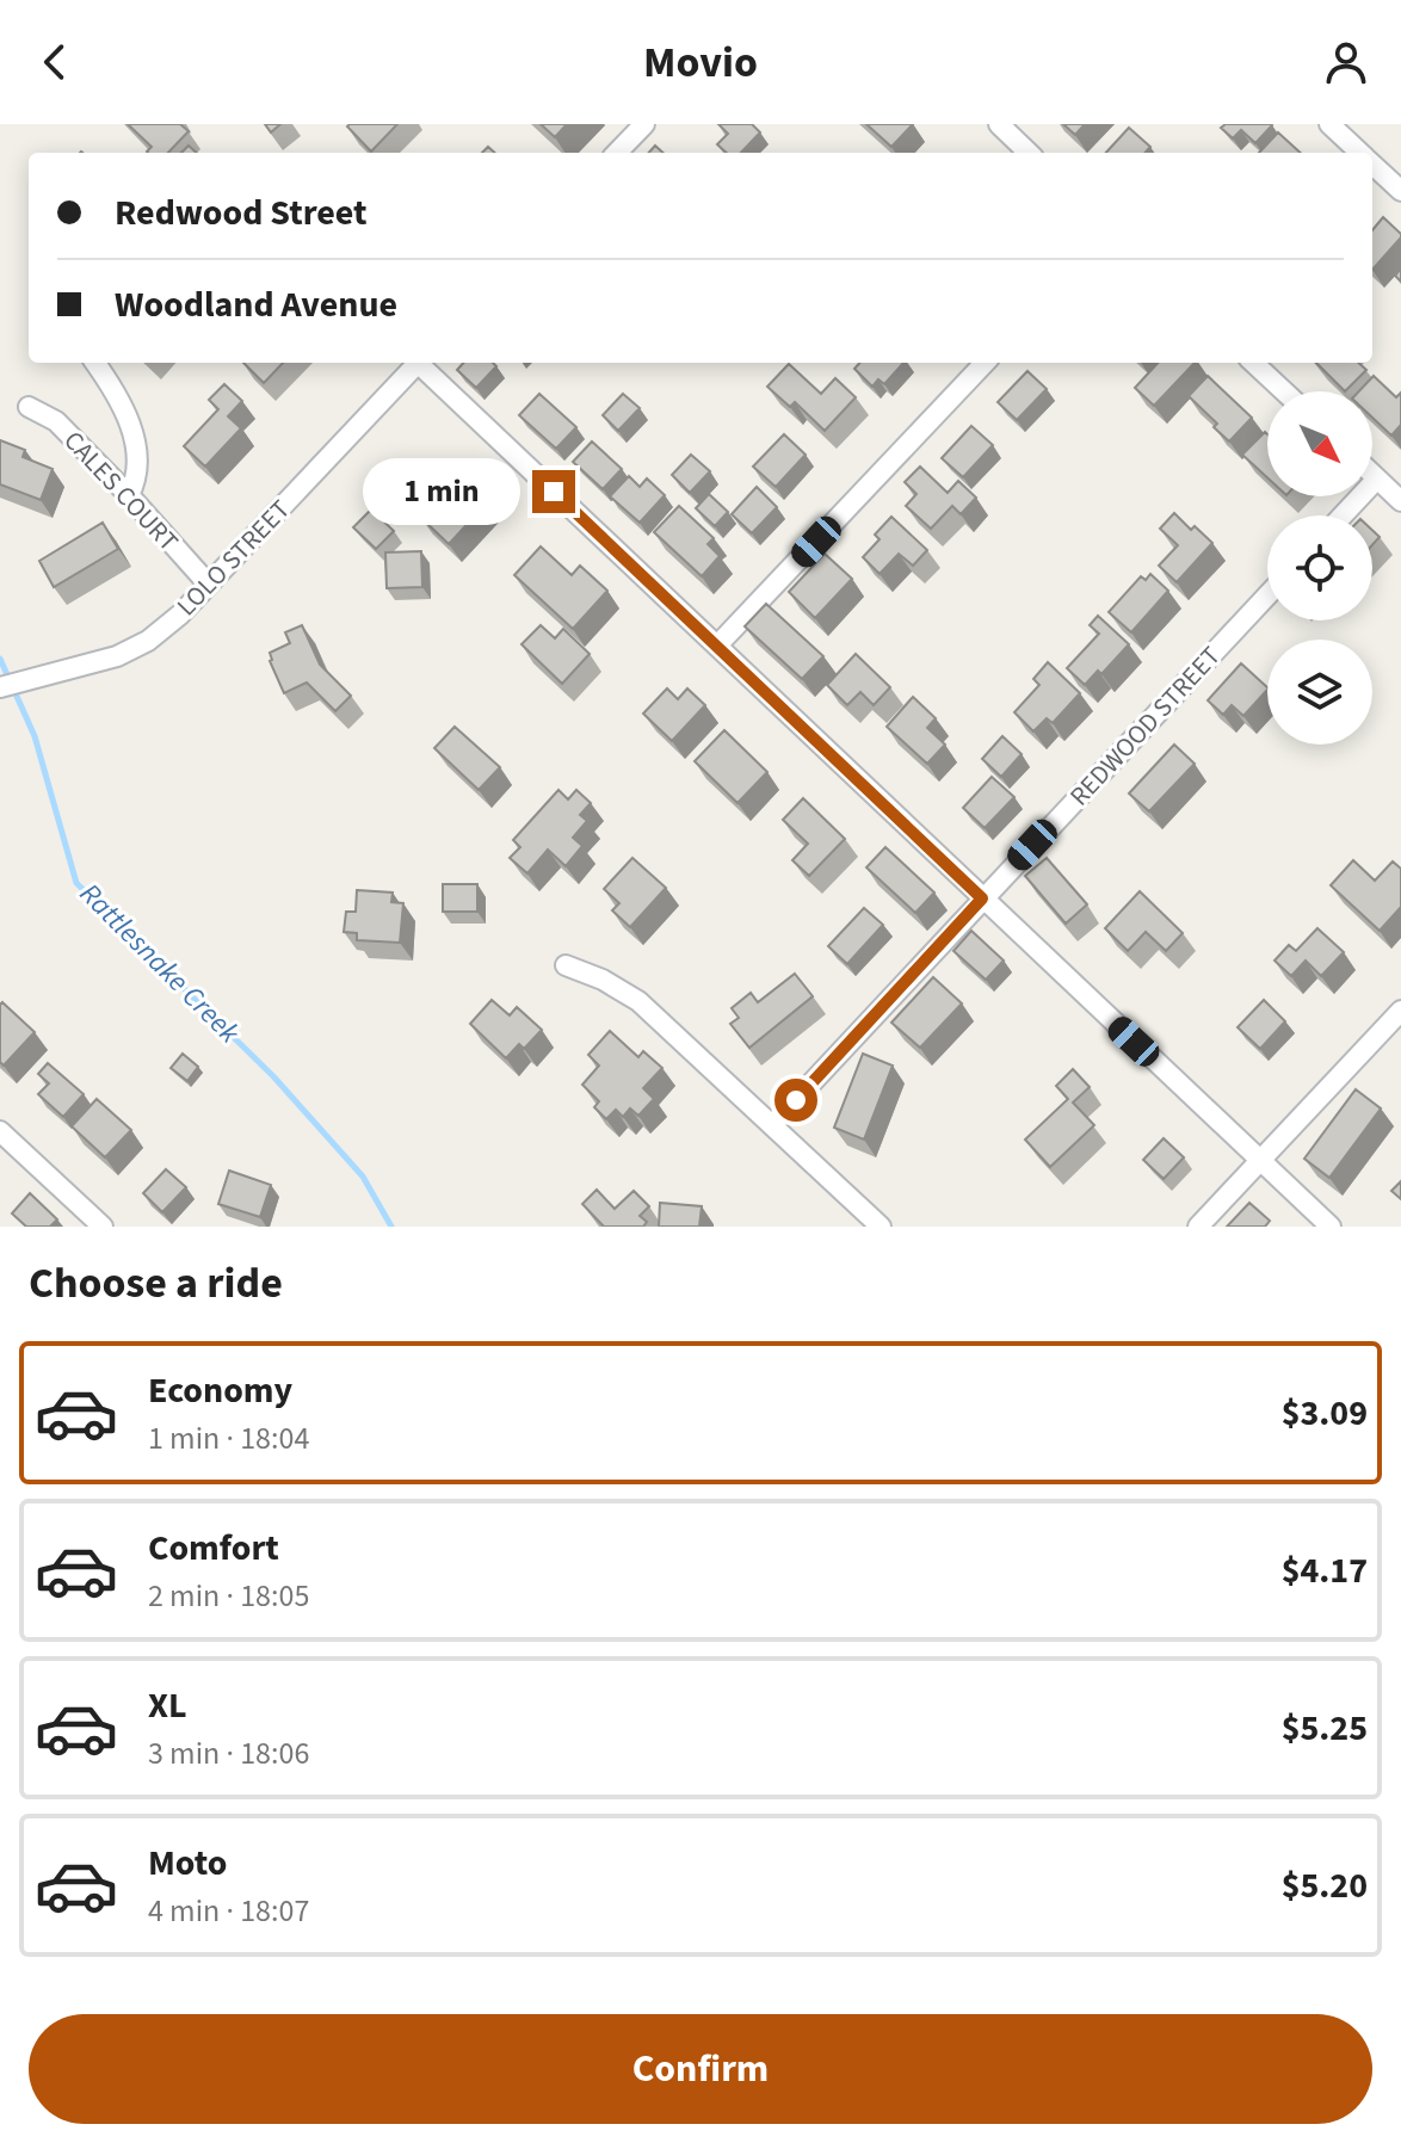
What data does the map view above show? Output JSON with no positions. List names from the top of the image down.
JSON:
{
  "streets": {
    "street": ["CALES COURT", "LOLO STREET", "REDWOOD STREET"]
  },
  "crossings": [
    ["CALES COURT", "LOLO STREET"]
  ],
  "water": ["Rattlesnake Creek"],
  "north": "bottom right",
  "page": {
    "header": "Movio",
    "banner": ["Redwood Street", "Woodland Avenue"],
    "bubble": "1 min",
    "heading": "Choose a ride",
    "list": [
      {
        "name": "Economy",
        "note": "1 min · 18:04",
        "value": "$3.09"
      },
      {
        "name": "Comfort",
        "note": "2 min · 18:05",
        "value": "$4.17"
      },
      {
        "name": "XL",
        "note": "3 min · 18:06",
        "value": "$5.25"
      },
      {
        "name": "Moto",
        "note": "4 min · 18:07",
        "value": "$5.20"
      }
    ],
    "buttons": "Confirm"
  }
}
